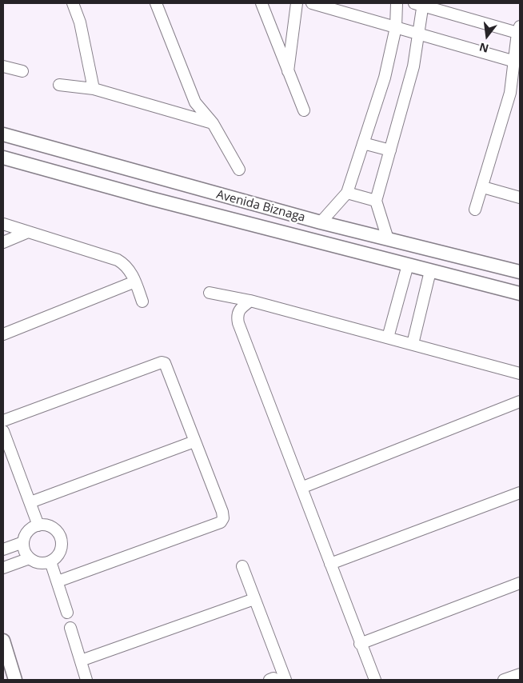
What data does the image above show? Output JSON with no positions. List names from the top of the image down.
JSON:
{
  "streets": {
    "street": ["Avenida Biznaga"]
  },
  "north": "bottom"
}
